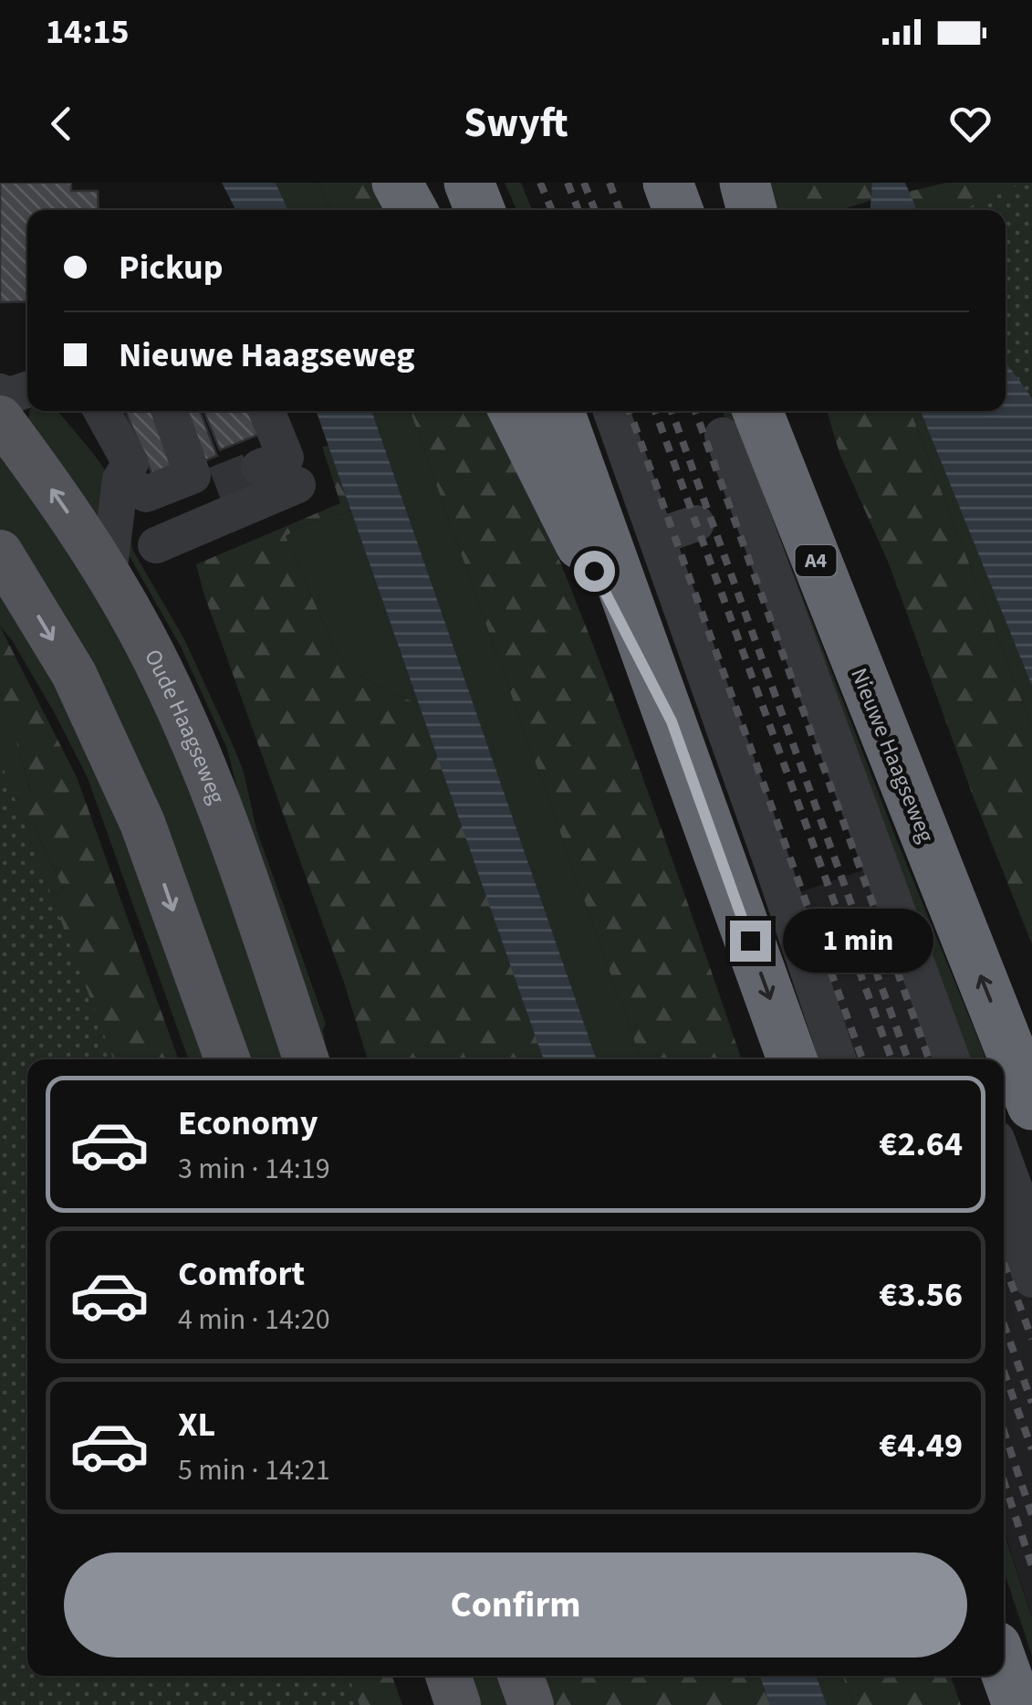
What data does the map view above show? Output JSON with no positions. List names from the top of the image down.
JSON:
{
  "streets": {
    "highway": ["A4", "Nieuwe Haagseweg"],
    "main road": ["Oude Haagseweg"]
  },
  "crossings": [
    ["A4", "Nieuwe Haagseweg"]
  ],
  "page": {
    "status": "14:15",
    "header": "Swyft",
    "banner": ["Pickup", "Nieuwe Haagseweg"],
    "bubble": "1 min",
    "list": [
      {
        "name": "Economy",
        "note": "3 min · 14:19",
        "value": "€2.64"
      },
      {
        "name": "Comfort",
        "note": "4 min · 14:20",
        "value": "€3.56"
      },
      {
        "name": "XL",
        "note": "5 min · 14:21",
        "value": "€4.49"
      }
    ],
    "buttons": "Confirm"
  }
}
